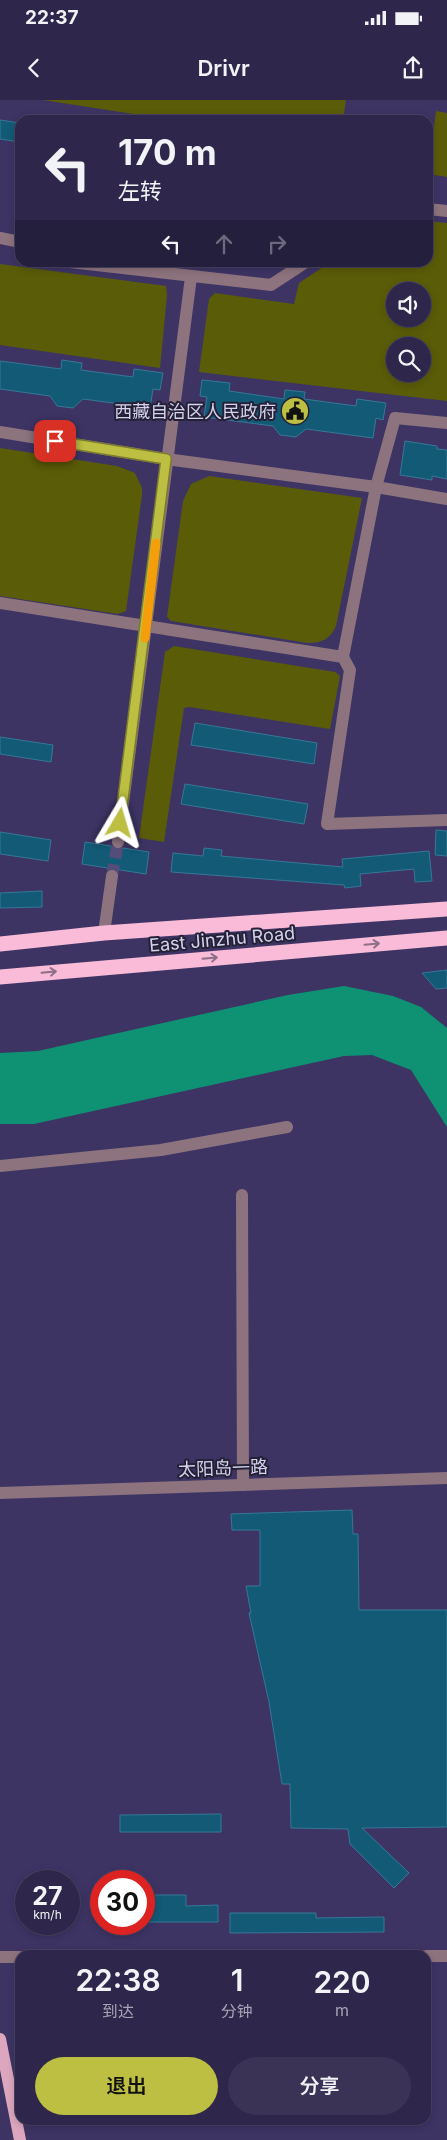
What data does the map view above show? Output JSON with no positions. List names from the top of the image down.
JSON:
{
  "streets": {
    "highway": ["East Jinzhu Road"],
    "street": ["太阳岛一路"]
  },
  "places": {
    "public building": ["西藏自治区人民政府"]
  },
  "page": {
    "status": "22:37",
    "header": "Drivr",
    "turn": ["170 m", "左转"],
    "speed": "27 km/h",
    "limit": "30",
    "eta": [
      "22:38",
      "到达",
      "1",
      "分钟",
      "220",
      "m"
    ],
    "buttons": ["退出", "分享"]
  }
}
